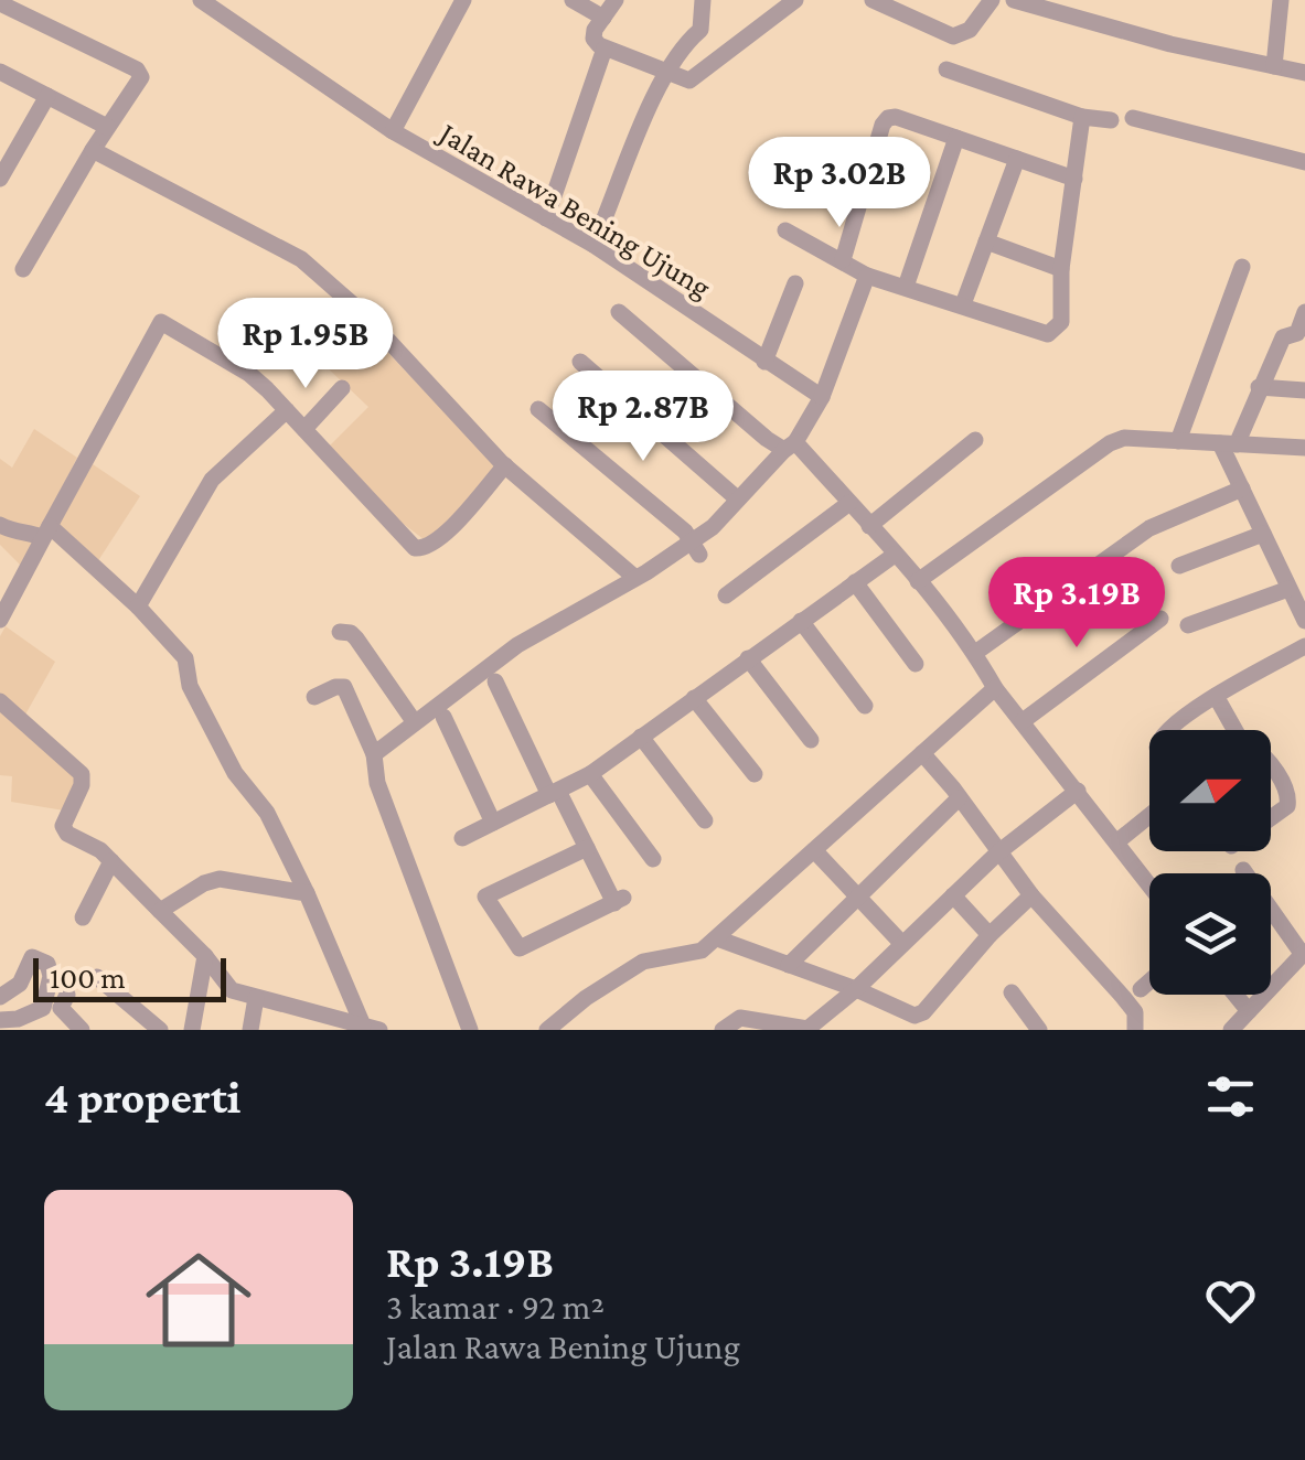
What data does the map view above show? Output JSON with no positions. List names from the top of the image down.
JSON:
{
  "streets": {
    "street": ["Jalan Rawa Bening Ujung"]
  },
  "scale_bar": "100 m",
  "north": "right",
  "page": {
    "price": [
      "Rp 3.02B",
      "Rp 1.95B",
      "Rp 2.87B",
      "Rp 3.19B"
    ],
    "scale": "100 m",
    "heading": "4 properti",
    "list": [
      {
        "name": "Rp 3.19B",
        "note": "3 kamar · 92 m² · Jalan Rawa Bening Ujung"
      }
    ]
  }
}
